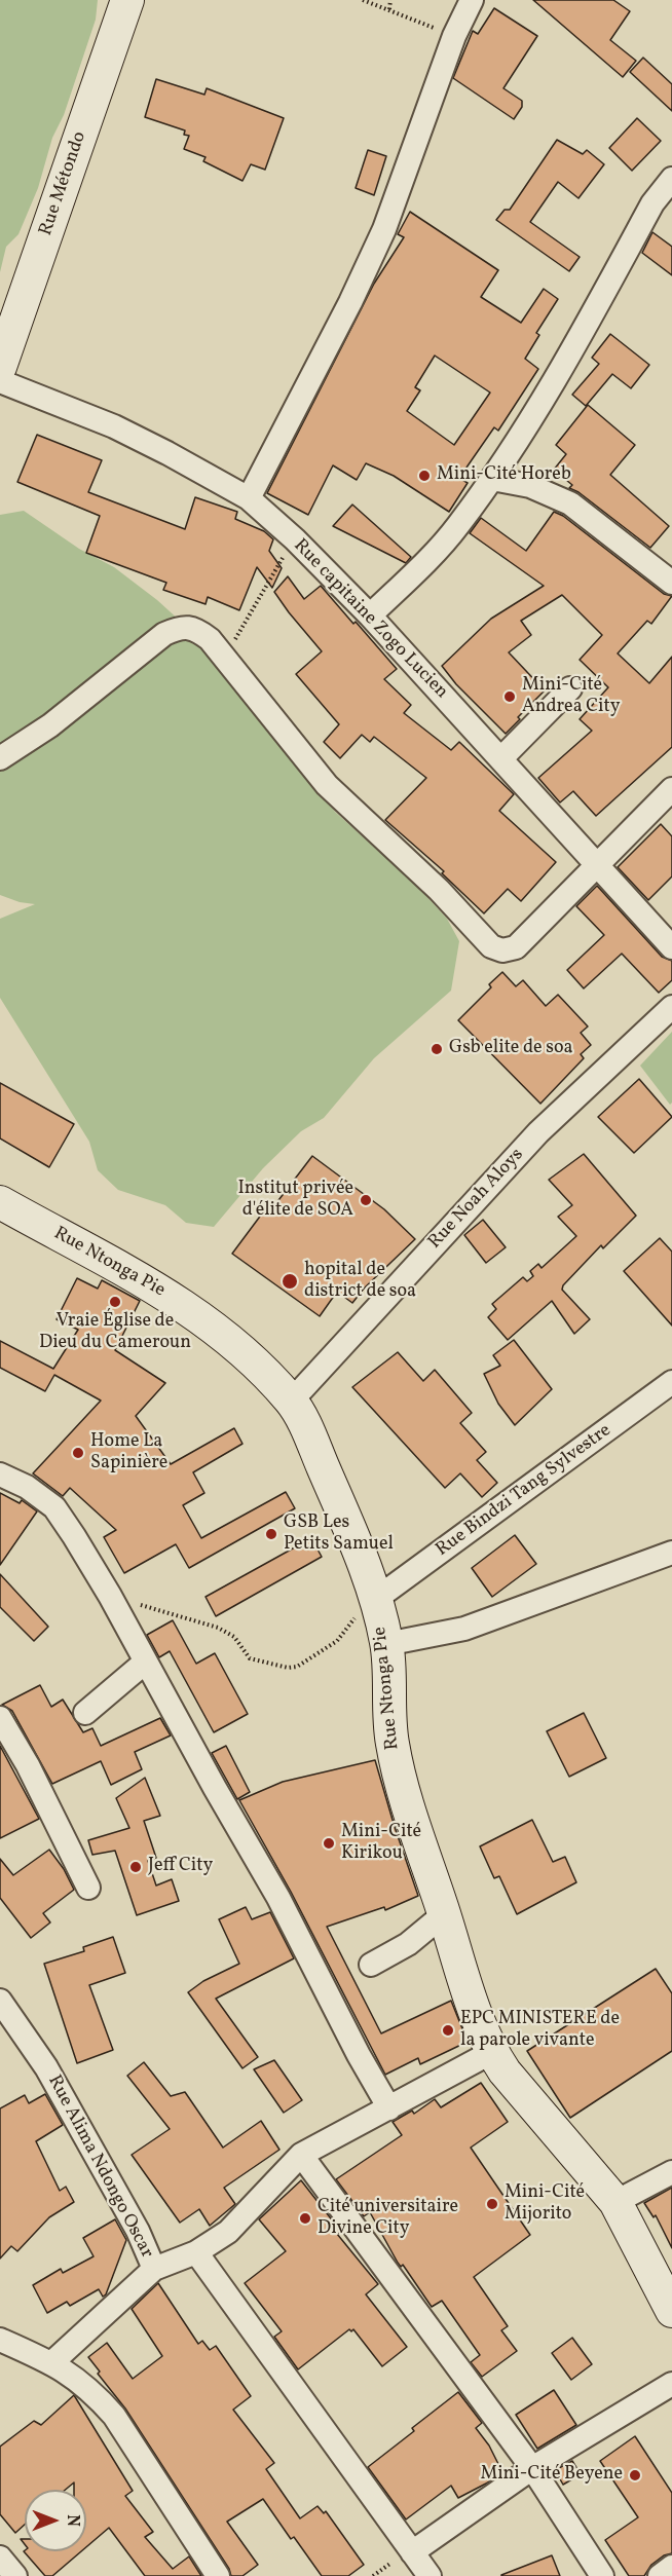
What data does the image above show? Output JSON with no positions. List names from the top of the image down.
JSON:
{
  "streets": {
    "street": [
      "Rue Métondo",
      "Rue capitaine Zogo Lucien",
      "Rue Noah Aloys",
      "Rue Ntonga Pie",
      "Rue Bindzi Tang Sylvestre",
      "Rue Alima Ndongo Oscar"
    ]
  },
  "crossings": [
    ["Rue Noah Aloys", "Rue Ntonga Pie"],
    ["Rue Ntonga Pie", "Rue Bindzi Tang Sylvestre"]
  ],
  "places": [
    "Mini-Cité Horeb",
    "Mini-Cité Andrea City",
    "Gsb elite de soa",
    "Institut privée d'élite de SOA",
    "hopital de district de soa",
    "Vraie Église de Dieu du Cameroun",
    "Home La Sapinière",
    "GSB Les Petits Samuel",
    "Mini-Cité Kirikou",
    "Jeff City",
    "EPC MINISTERE de la parole vivante",
    "Mini-Cité Mijorito",
    "Cité universitaire Divine City",
    "Mini-Cité Beyene"
  ],
  "north": "right"
}
